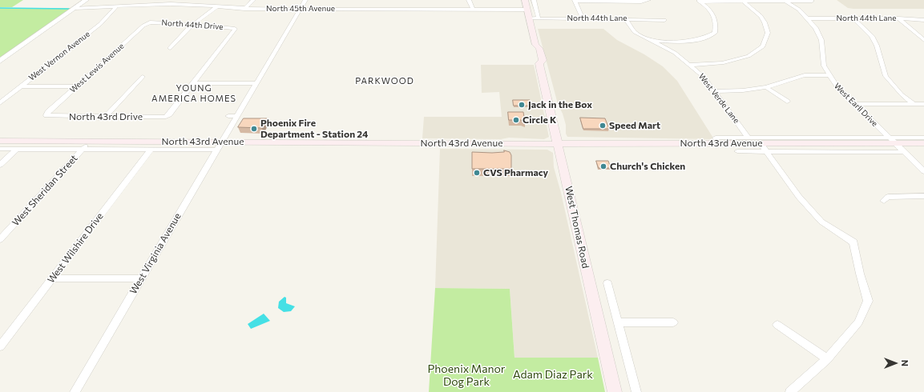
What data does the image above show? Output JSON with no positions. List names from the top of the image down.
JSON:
{
  "streets": {
    "main road": ["North 43rd Avenue", "West Thomas Road"],
    "street": [
      "North 45th Avenue",
      "North 44th Lane",
      "North 44th Drive",
      "West Vernon Avenue",
      "West Lewis Avenue",
      "West Verde Lane",
      "West Earll Drive",
      "North 43rd Drive",
      "West Sheridan Street",
      "West Wilshire Drive",
      "West Virginia Avenue"
    ]
  },
  "crossings": [
    ["North 45th Avenue", "West Vernon Avenue"],
    ["North 45th Avenue", "West Thomas Road"],
    ["North 45th Avenue", "West Virginia Avenue"],
    ["North 44th Lane", "West Verde Lane"],
    ["North 44th Lane", "West Earll Drive"],
    ["North 44th Lane", "West Thomas Road"],
    ["North 44th Drive", "West Lewis Avenue"],
    ["North 44th Drive", "North 43rd Drive"],
    ["West Lewis Avenue", "North 43rd Drive"],
    ["West Verde Lane", "North 43rd Avenue"],
    ["West Earll Drive", "North 43rd Avenue"],
    ["North 43rd Avenue", "West Sheridan Street"],
    ["North 43rd Avenue", "West Thomas Road"],
    ["North 43rd Avenue", "West Wilshire Drive"],
    ["North 43rd Avenue", "West Virginia Avenue"]
  ],
  "districts": ["PARKWOOD", "YOUNG AMERICA HOMES"],
  "parks": ["Phoenix Manor Dog Park", "Adam Diaz Park"],
  "places": [
    "Jack in the Box",
    "Circle K",
    "Speed Mart",
    "Phoenix Fire Department - Station 24",
    "Church's Chicken",
    "CVS Pharmacy"
  ],
  "north": "right"
}
